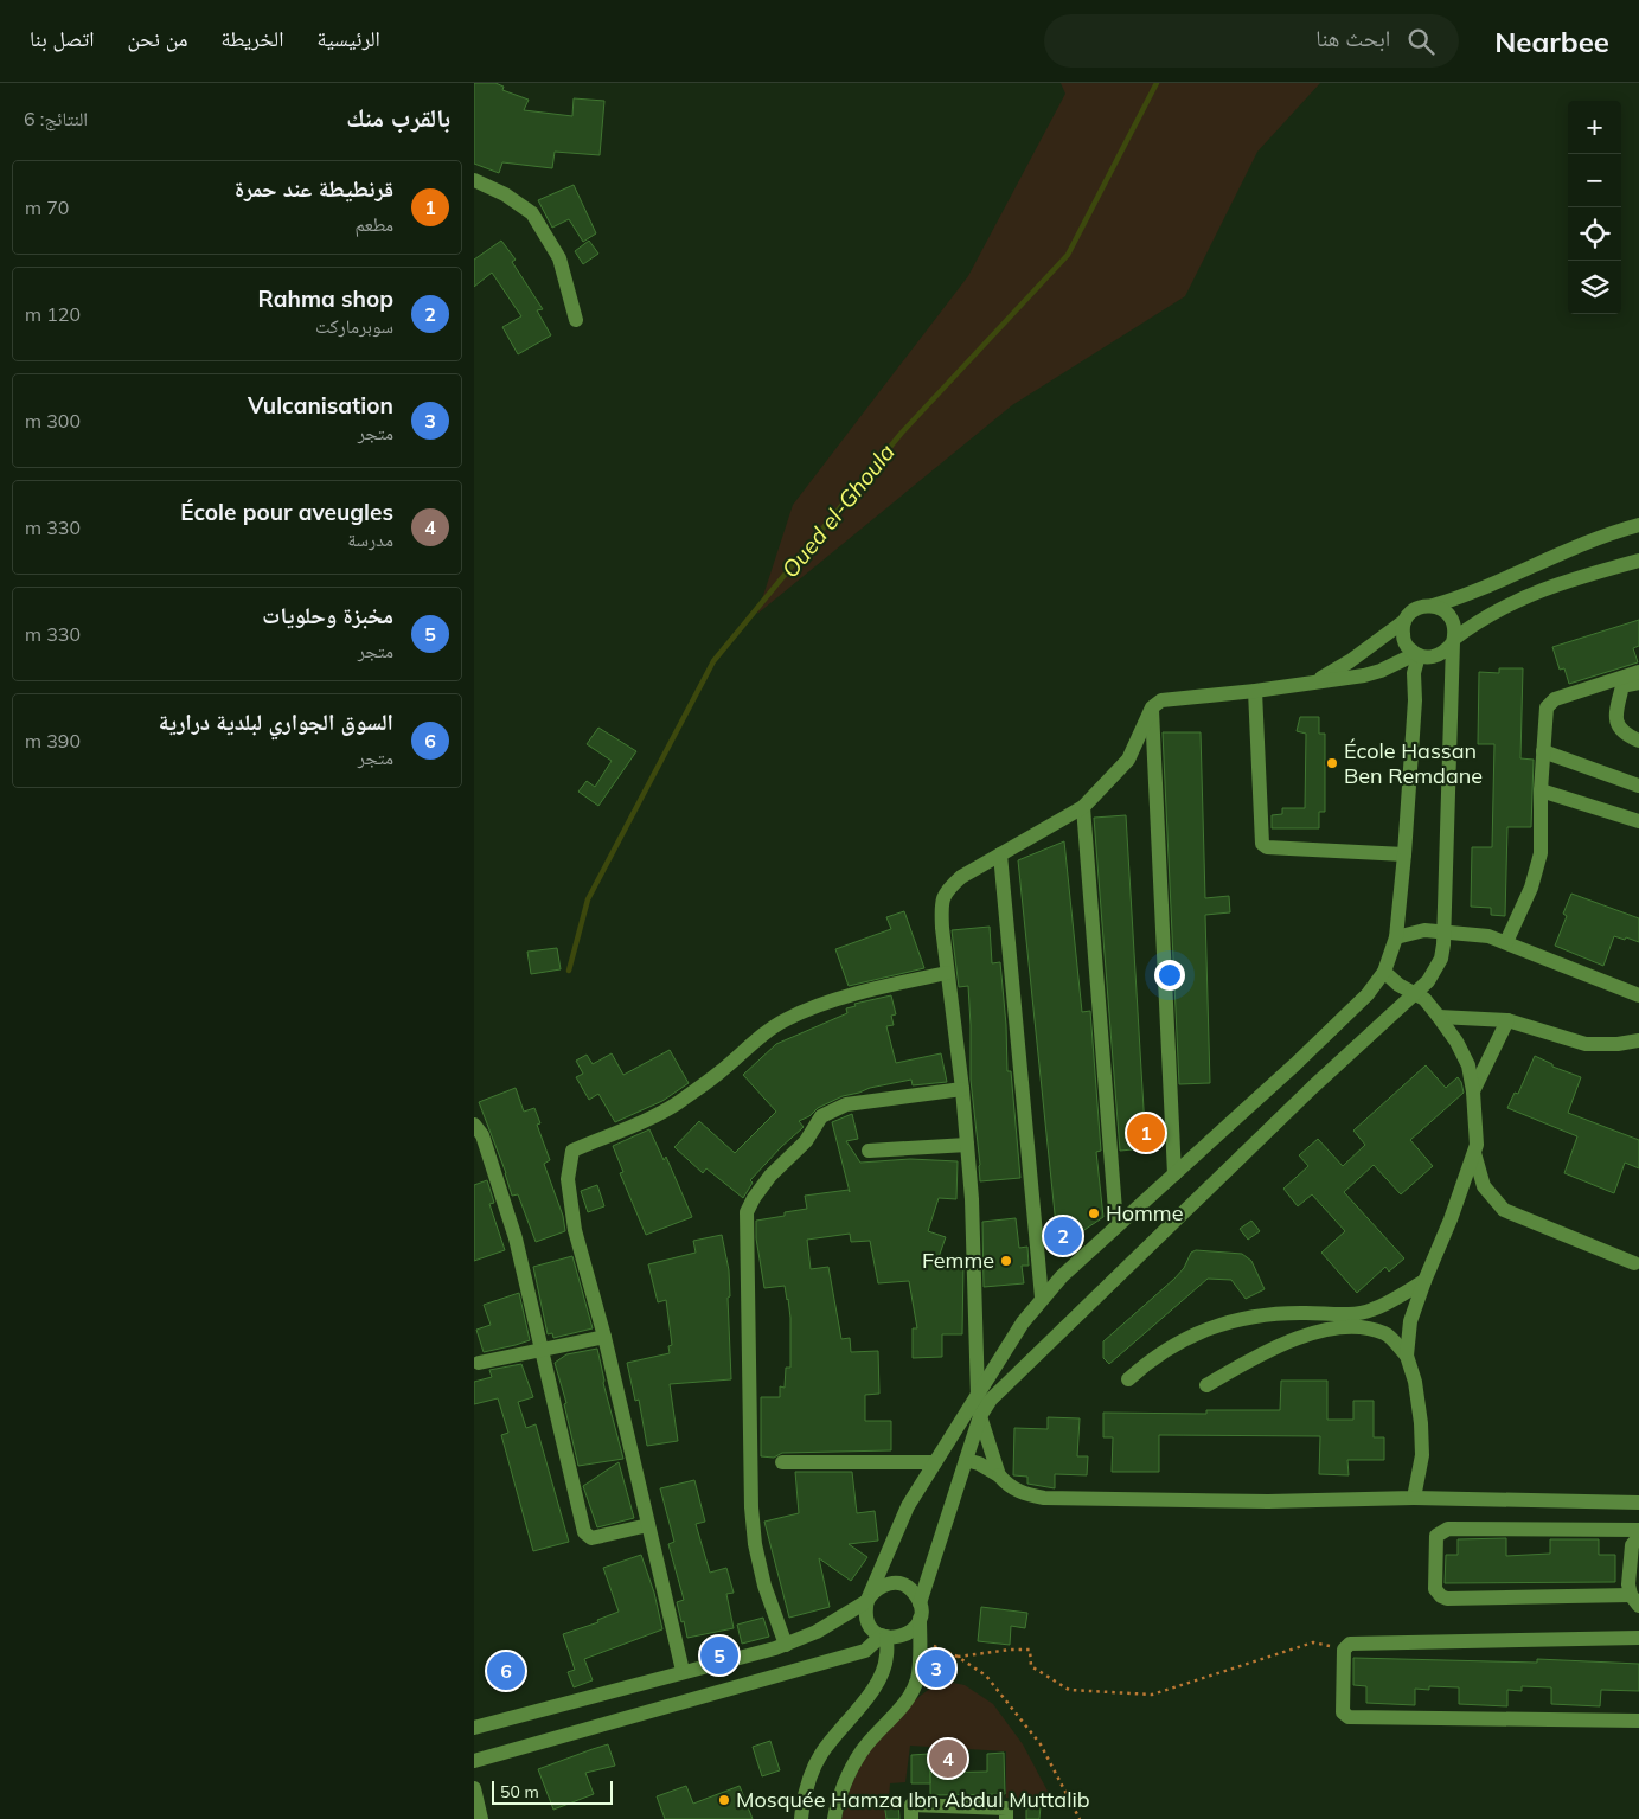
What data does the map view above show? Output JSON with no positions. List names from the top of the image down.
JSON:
{
  "water": ["Oued el-Ghoula"],
  "places": [
    "École Hassan Ben Remdane",
    "Homme",
    "Femme",
    "Mosquée Hamza Ibn Abdul Muttalib"
  ],
  "scale_bar": "50 m",
  "page": {
    "header": "Nearbee",
    "search": "ابحث هنا",
    "nav": [
      "الرئيسية",
      "الخريطة",
      "من نحن",
      "اتصل بنا"
    ],
    "heading": ["بالقرب منك", "النتائج: 6"],
    "map_buttons": ["+", "−"],
    "list": [
      {
        "mark": "1",
        "name": "قرنطيطة عند حمرة",
        "note": "مطعم",
        "value": "70 m"
      },
      {
        "mark": "2",
        "name": "Rahma shop",
        "note": "سوبرماركت",
        "value": "120 m"
      },
      {
        "mark": "3",
        "name": "Vulcanisation",
        "note": "متجر",
        "value": "300 m"
      },
      {
        "mark": "4",
        "name": "École pour aveugles",
        "note": "مدرسة",
        "value": "330 m"
      },
      {
        "mark": "5",
        "name": "مخبزة وحلويات",
        "note": "متجر",
        "value": "330 m"
      },
      {
        "mark": "6",
        "name": "السوق الجواري لبلدية درارية",
        "note": "متجر",
        "value": "390 m"
      }
    ],
    "pins": [
      "1",
      "2",
      "5",
      "3",
      "6",
      "4"
    ],
    "scale": "50 m"
  }
}
